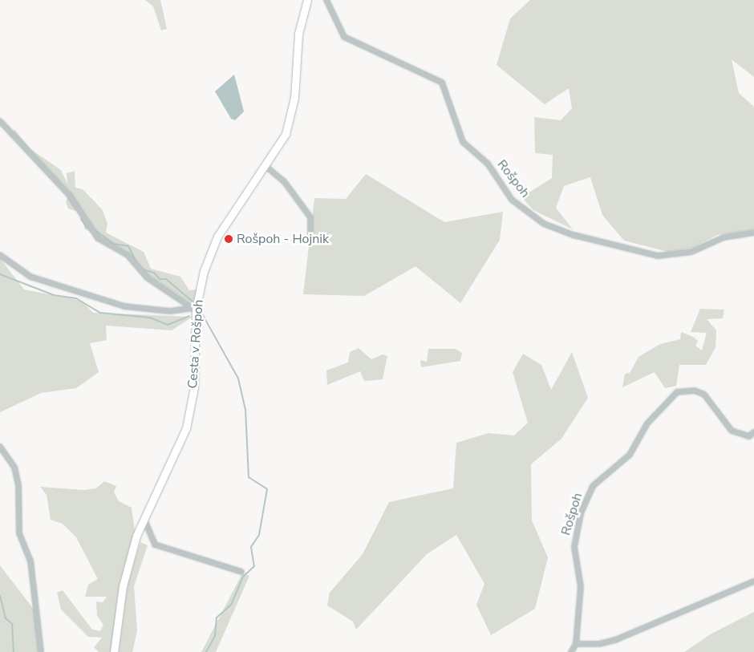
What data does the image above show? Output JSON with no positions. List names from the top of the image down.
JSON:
{
  "streets": {
    "street": ["Rošpoh", "Cesta v Rošpoh"]
  },
  "places": ["Rošpoh - Hojnik"]
}
